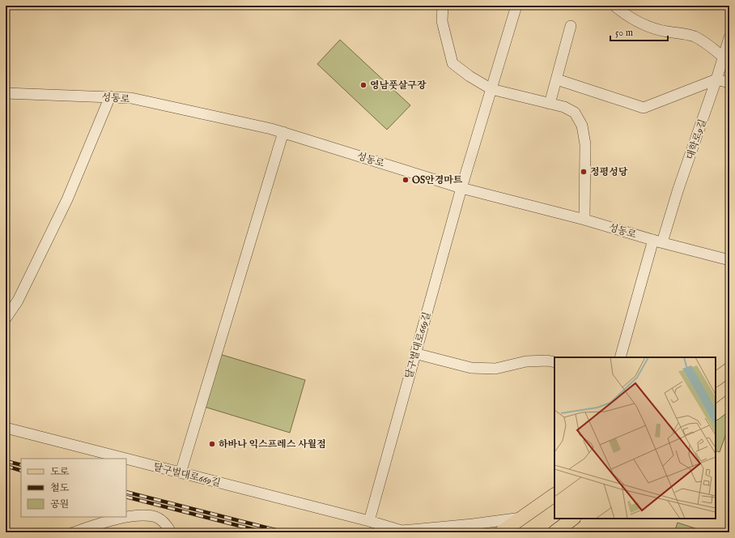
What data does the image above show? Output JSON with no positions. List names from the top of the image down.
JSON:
{
  "streets": {
    "street": ["성동로", "대학로9길", "달구벌대로669길"]
  },
  "crossings": [
    ["성동로", "대학로9길"],
    ["성동로", "달구벌대로669길"]
  ],
  "places": [
    "영남풋살구장",
    "정평성당",
    "OS안경마트",
    "하바나 익스프레스 사월점"
  ],
  "legend": ["도로", "철도", "공원"],
  "scale_bar": "50 m"
}
